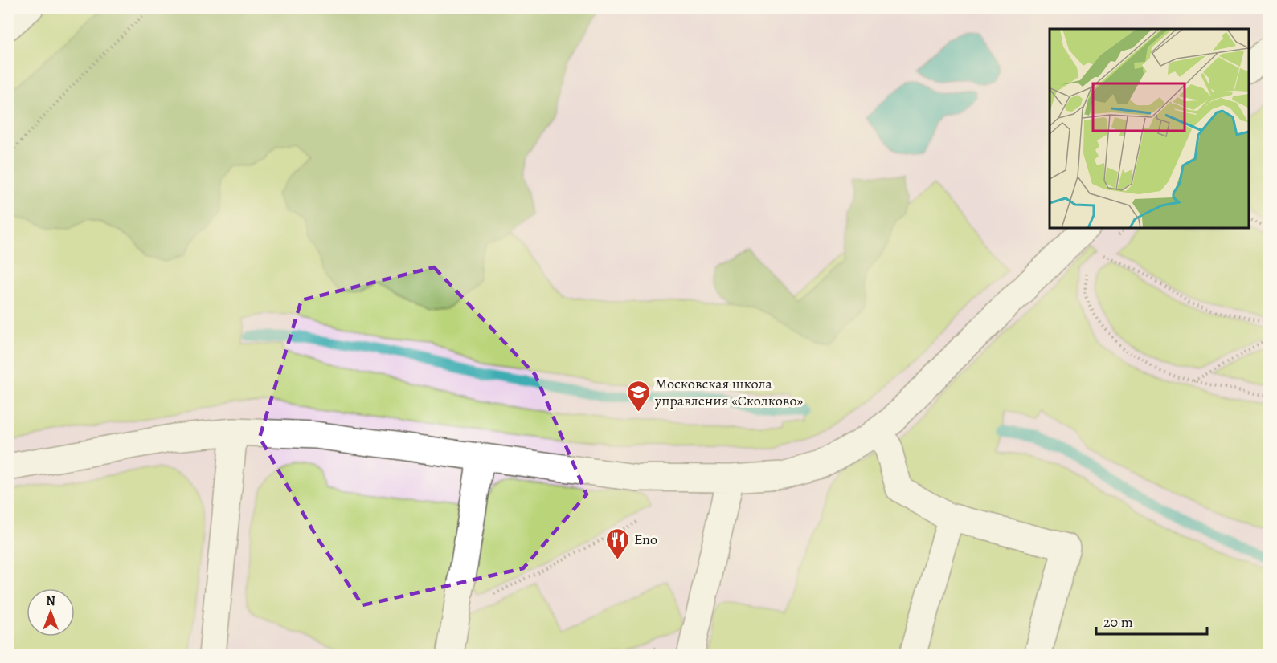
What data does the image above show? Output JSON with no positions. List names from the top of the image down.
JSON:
{
  "places": {
    "school or university": ["Московская школа управления «Сколково»"],
    "restaurant": ["Eno"]
  },
  "scale_bar": "20 m",
  "north": "top"
}
